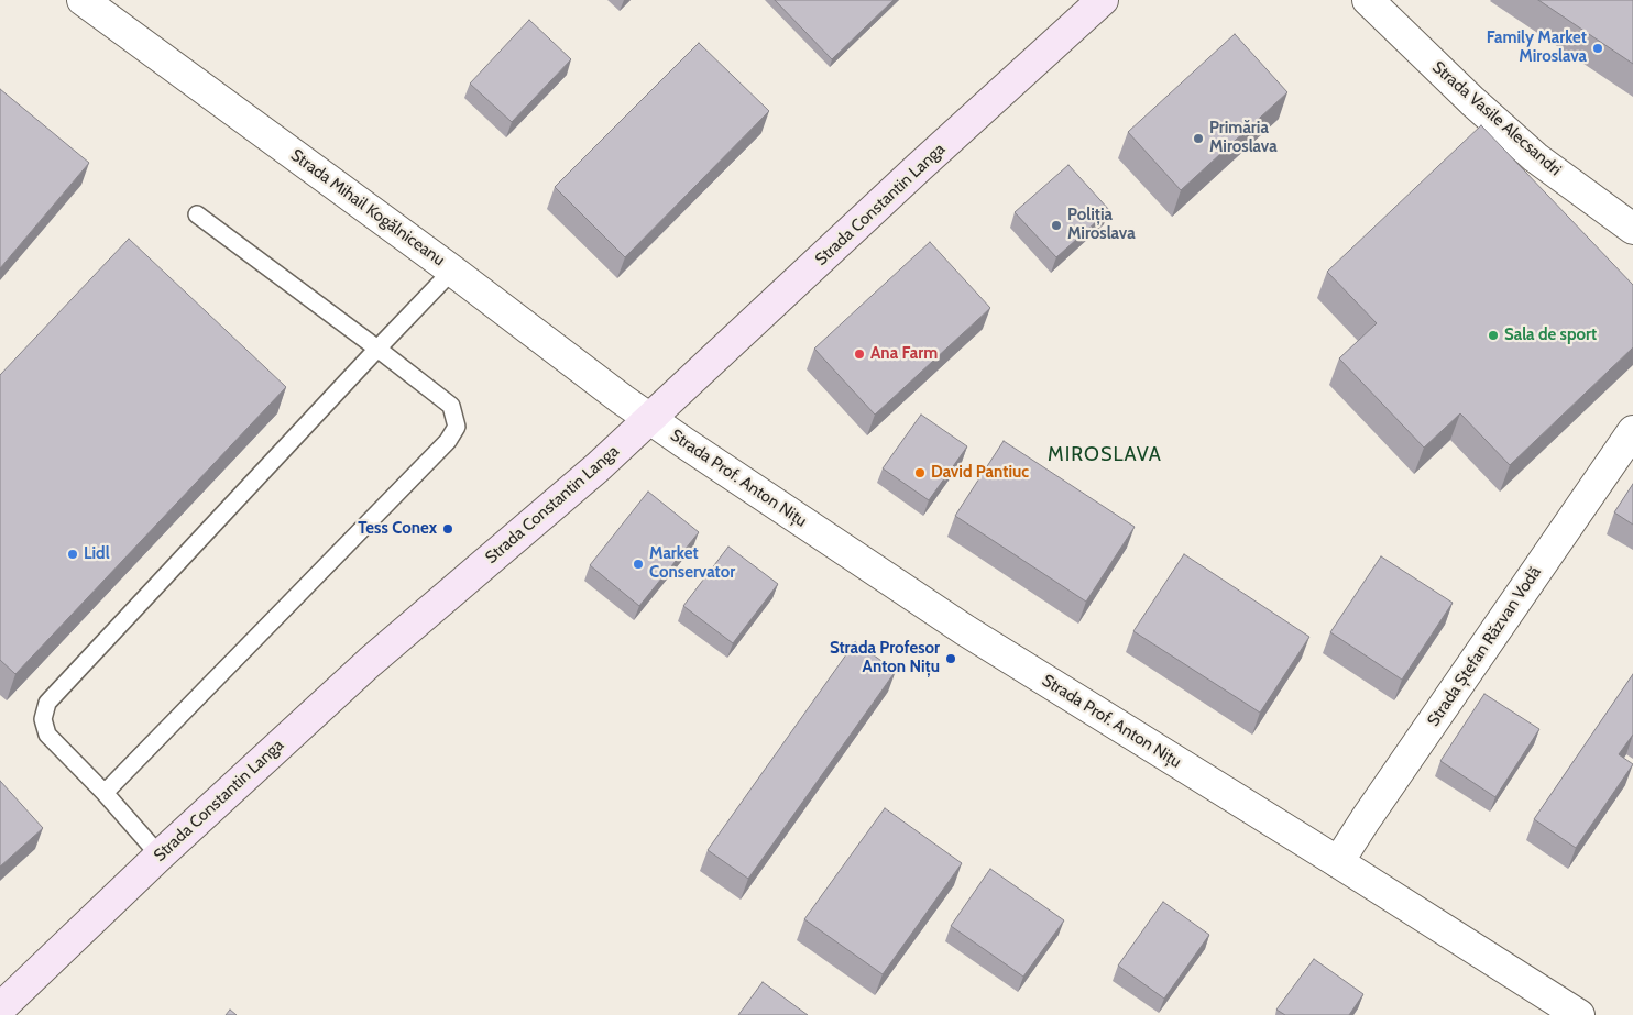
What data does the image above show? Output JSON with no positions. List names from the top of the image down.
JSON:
{
  "streets": {
    "main road": ["Strada Constantin Langa"],
    "street": [
      "Strada Vasile Alecsandri",
      "Strada Mihail Kogălniceanu",
      "Strada Prof. Anton Nițu",
      "Strada Ștefan Răzvan Vodă"
    ]
  },
  "crossings": [
    ["Strada Constantin Langa", "Strada Mihail Kogălniceanu"],
    ["Strada Constantin Langa", "Strada Prof. Anton Nițu"],
    ["Strada Mihail Kogălniceanu", "Strada Prof. Anton Nițu"],
    ["Strada Prof. Anton Nițu", "Strada Ștefan Răzvan Vodă"]
  ],
  "districts": ["MIROSLAVA"],
  "places": [
    "Family Market Miroslava",
    "Primăria Miroslava",
    "Poliția Miroslava",
    "Sala de sport",
    "Ana Farm",
    "David Pantiuc",
    "Tess Conex",
    "Lidl",
    "Market Conservator",
    "Strada Profesor Anton Nițu"
  ]
}
